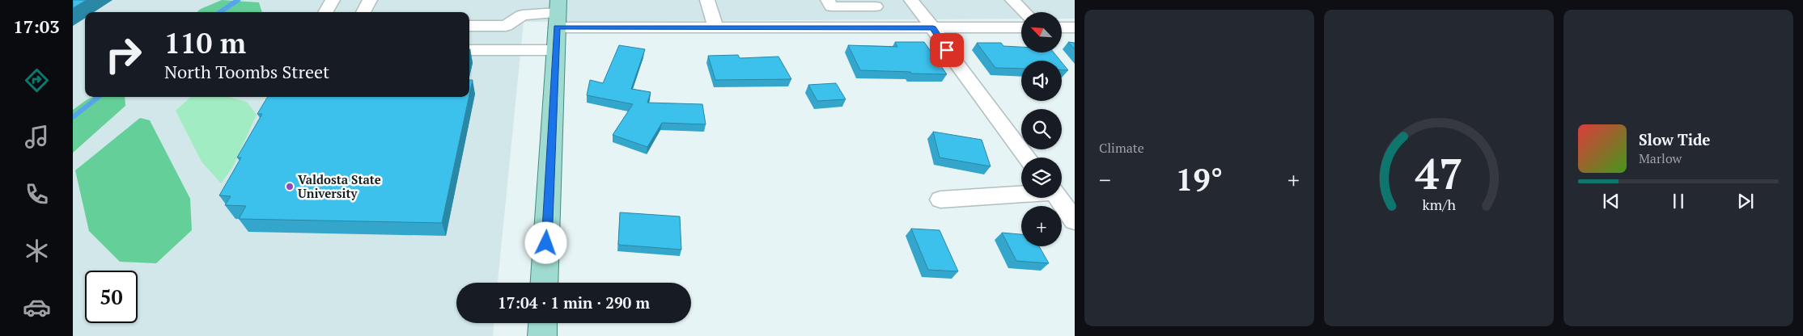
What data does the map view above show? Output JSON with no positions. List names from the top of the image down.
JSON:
{
  "places": ["Valdosta State University"],
  "north": "top left",
  "page": {
    "tabs": "17:03",
    "tile": "Climate",
    "map_buttons": "+",
    "turn": ["110 m", "North Toombs Street"],
    "song": ["Slow Tide", "Marlow"],
    "heat": ["−", "19°", "+"],
    "limit": "50",
    "trip": "17:04 · 1 min · 290 m",
    "gauge": ["47", "km/h"]
  }
}
